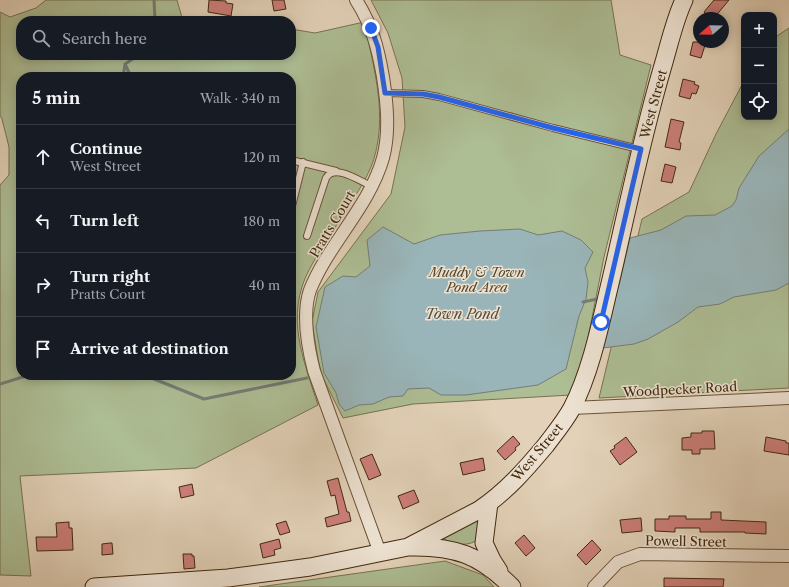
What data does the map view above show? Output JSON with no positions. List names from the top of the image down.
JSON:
{
  "streets": {
    "street": [
      "West Street",
      "Pratts Court",
      "Woodpecker Road",
      "Powell Street"
    ]
  },
  "crossings": [
    ["West Street", "Pratts Court"],
    ["West Street", "Woodpecker Road"]
  ],
  "water": ["Town Pond"],
  "parks": ["Muddy & Town Pond Area"],
  "north": "left",
  "page": {
    "map_buttons": ["+", "−"],
    "search": "Search here",
    "heading": ["5 min", "Walk · 340 m"],
    "list": [
      ["Continue", "West Street", "120 m"],
      ["Turn left", "180 m"],
      ["Turn right", "Pratts Court", "40 m"],
      "Arrive at destination"
    ]
  }
}
